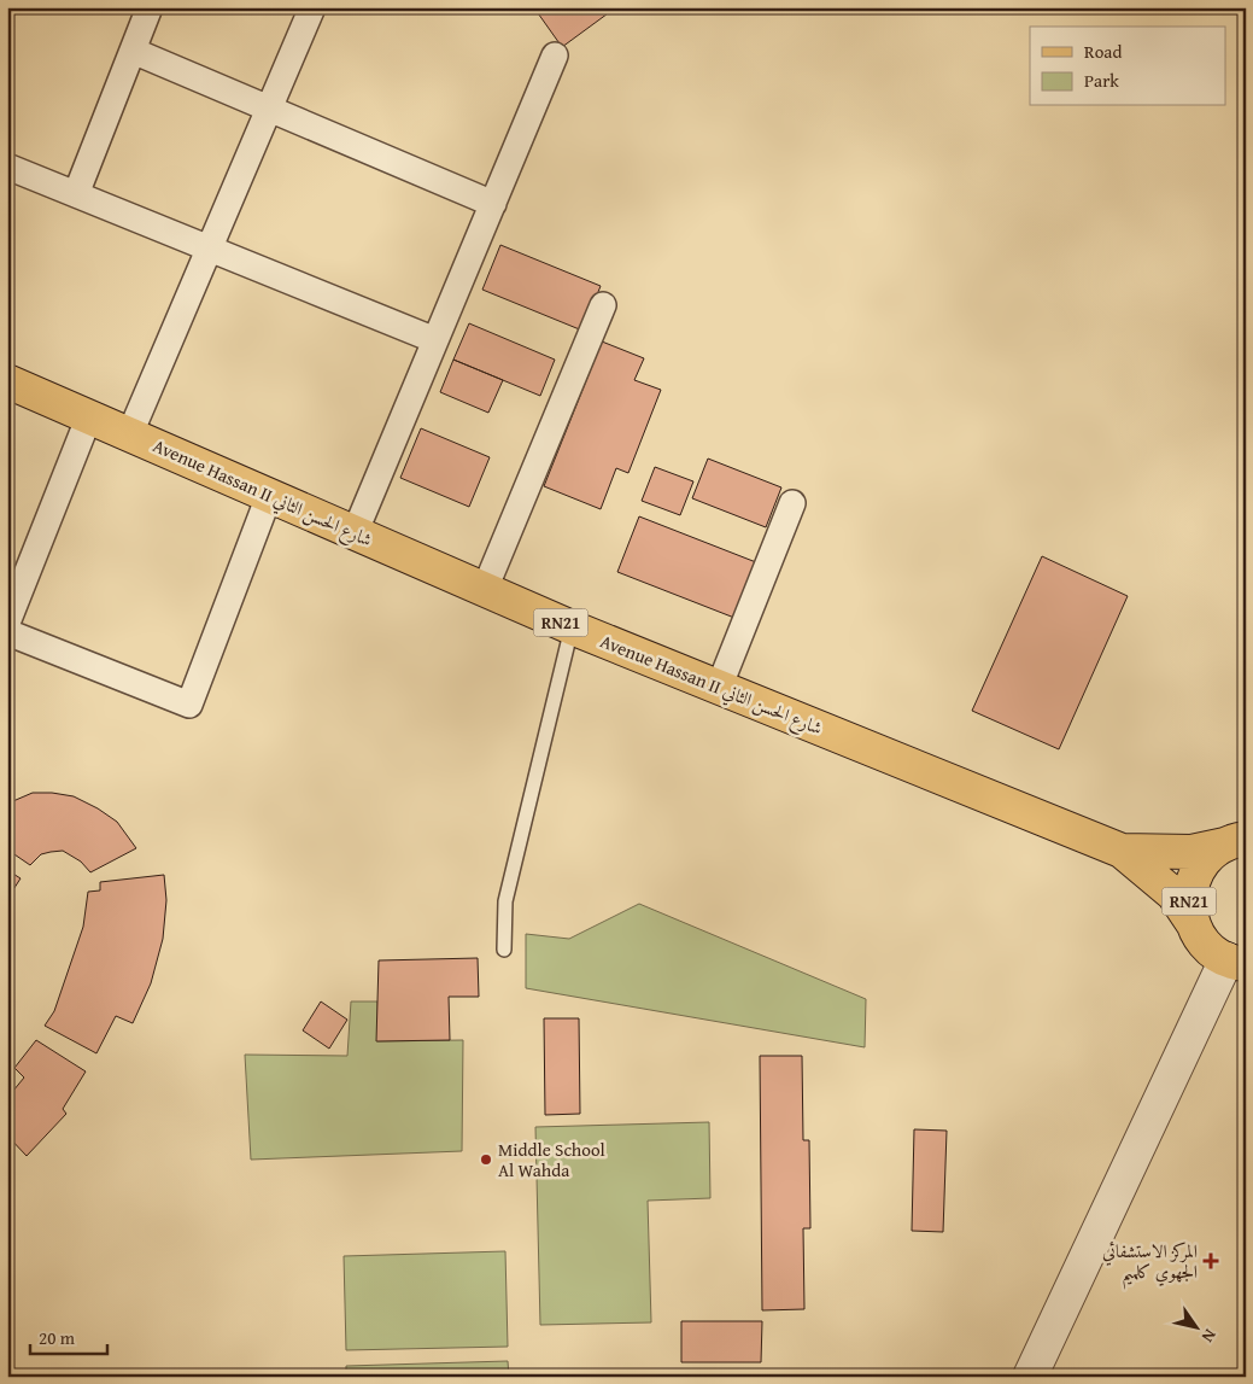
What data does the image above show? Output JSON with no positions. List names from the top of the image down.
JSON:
{
  "streets": {
    "main road": ["Avenue Hassan II شارع الحسن الثاني", "RN21"]
  },
  "crossings": [
    ["Avenue Hassan II شارع الحسن الثاني", "RN21"]
  ],
  "places": {
    "other": ["Middle School Al Wahda"],
    "health": ["المركز الاستشفائي الجهوي كلميم"]
  },
  "legend": ["Road", "Park"],
  "scale_bar": "20 m",
  "north": "bottom right"
}
